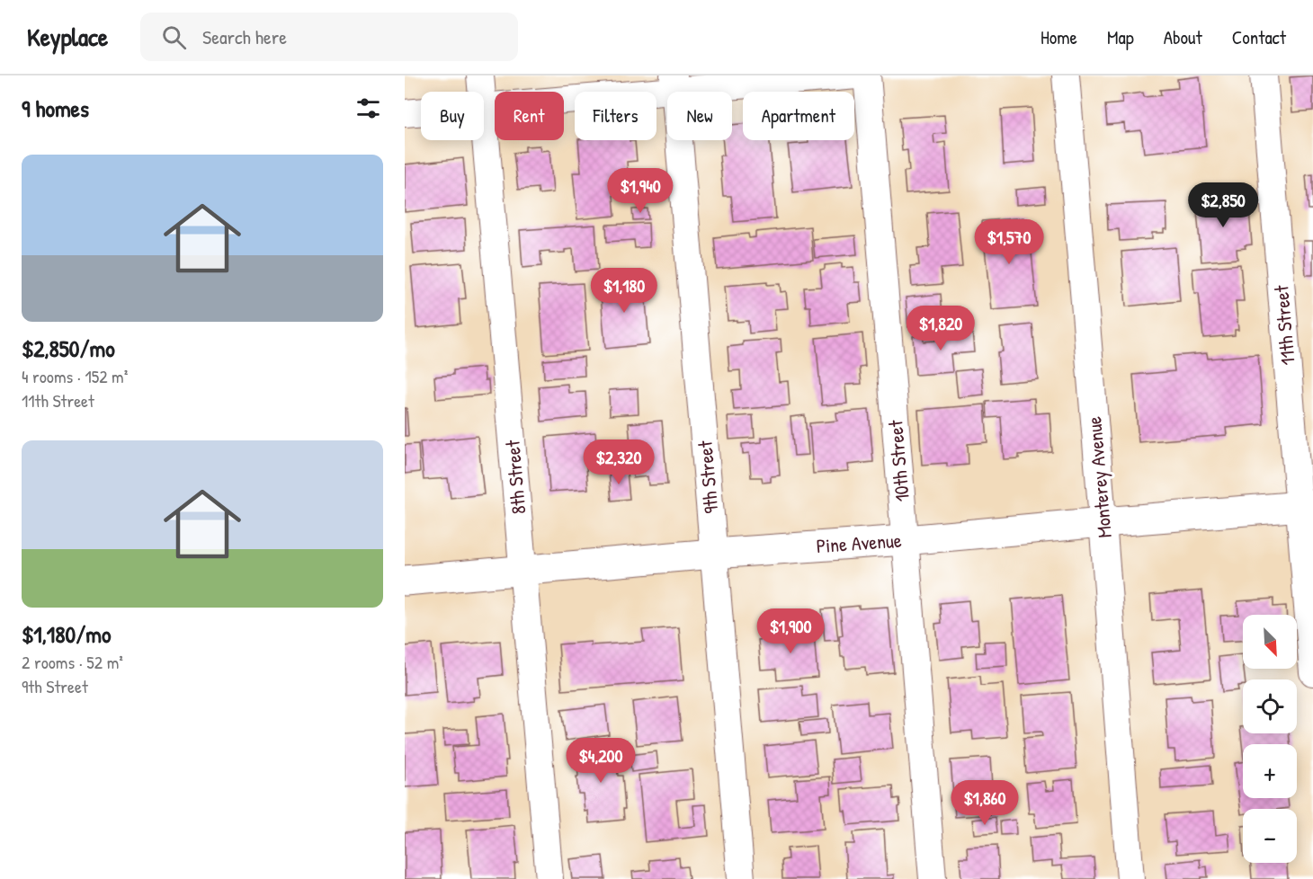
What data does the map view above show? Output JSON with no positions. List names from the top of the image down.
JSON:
{
  "streets": {
    "main road": ["Pine Avenue"],
    "street": [
      "11th Street",
      "10th Street",
      "8th Street",
      "9th Street",
      "Monterey Avenue"
    ]
  },
  "crossings": [
    ["11th Street", "Pine Avenue"],
    ["10th Street", "Pine Avenue"],
    ["8th Street", "Pine Avenue"],
    ["9th Street", "Pine Avenue"],
    ["Monterey Avenue", "Pine Avenue"]
  ],
  "north": "bottom right",
  "page": {
    "header": "Keyplace",
    "search": "Search here",
    "nav": [
      "Home",
      "Map",
      "About",
      "Contact"
    ],
    "heading": "9 homes",
    "chip": [
      "Buy",
      "Rent",
      "Filters",
      "New",
      "Apartment"
    ],
    "list": [
      {
        "name": "$2,850/mo",
        "note": "4 rooms · 152 m² · 11th Street"
      },
      {
        "name": "$1,180/mo",
        "note": "2 rooms · 52 m² · 9th Street"
      }
    ],
    "price": [
      "$1,940",
      "$2,850",
      "$1,570",
      "$1,180",
      "$1,820",
      "$2,320",
      "$1,900",
      "$4,200",
      "$1,860"
    ],
    "map_buttons": ["+", "−"]
  }
}
